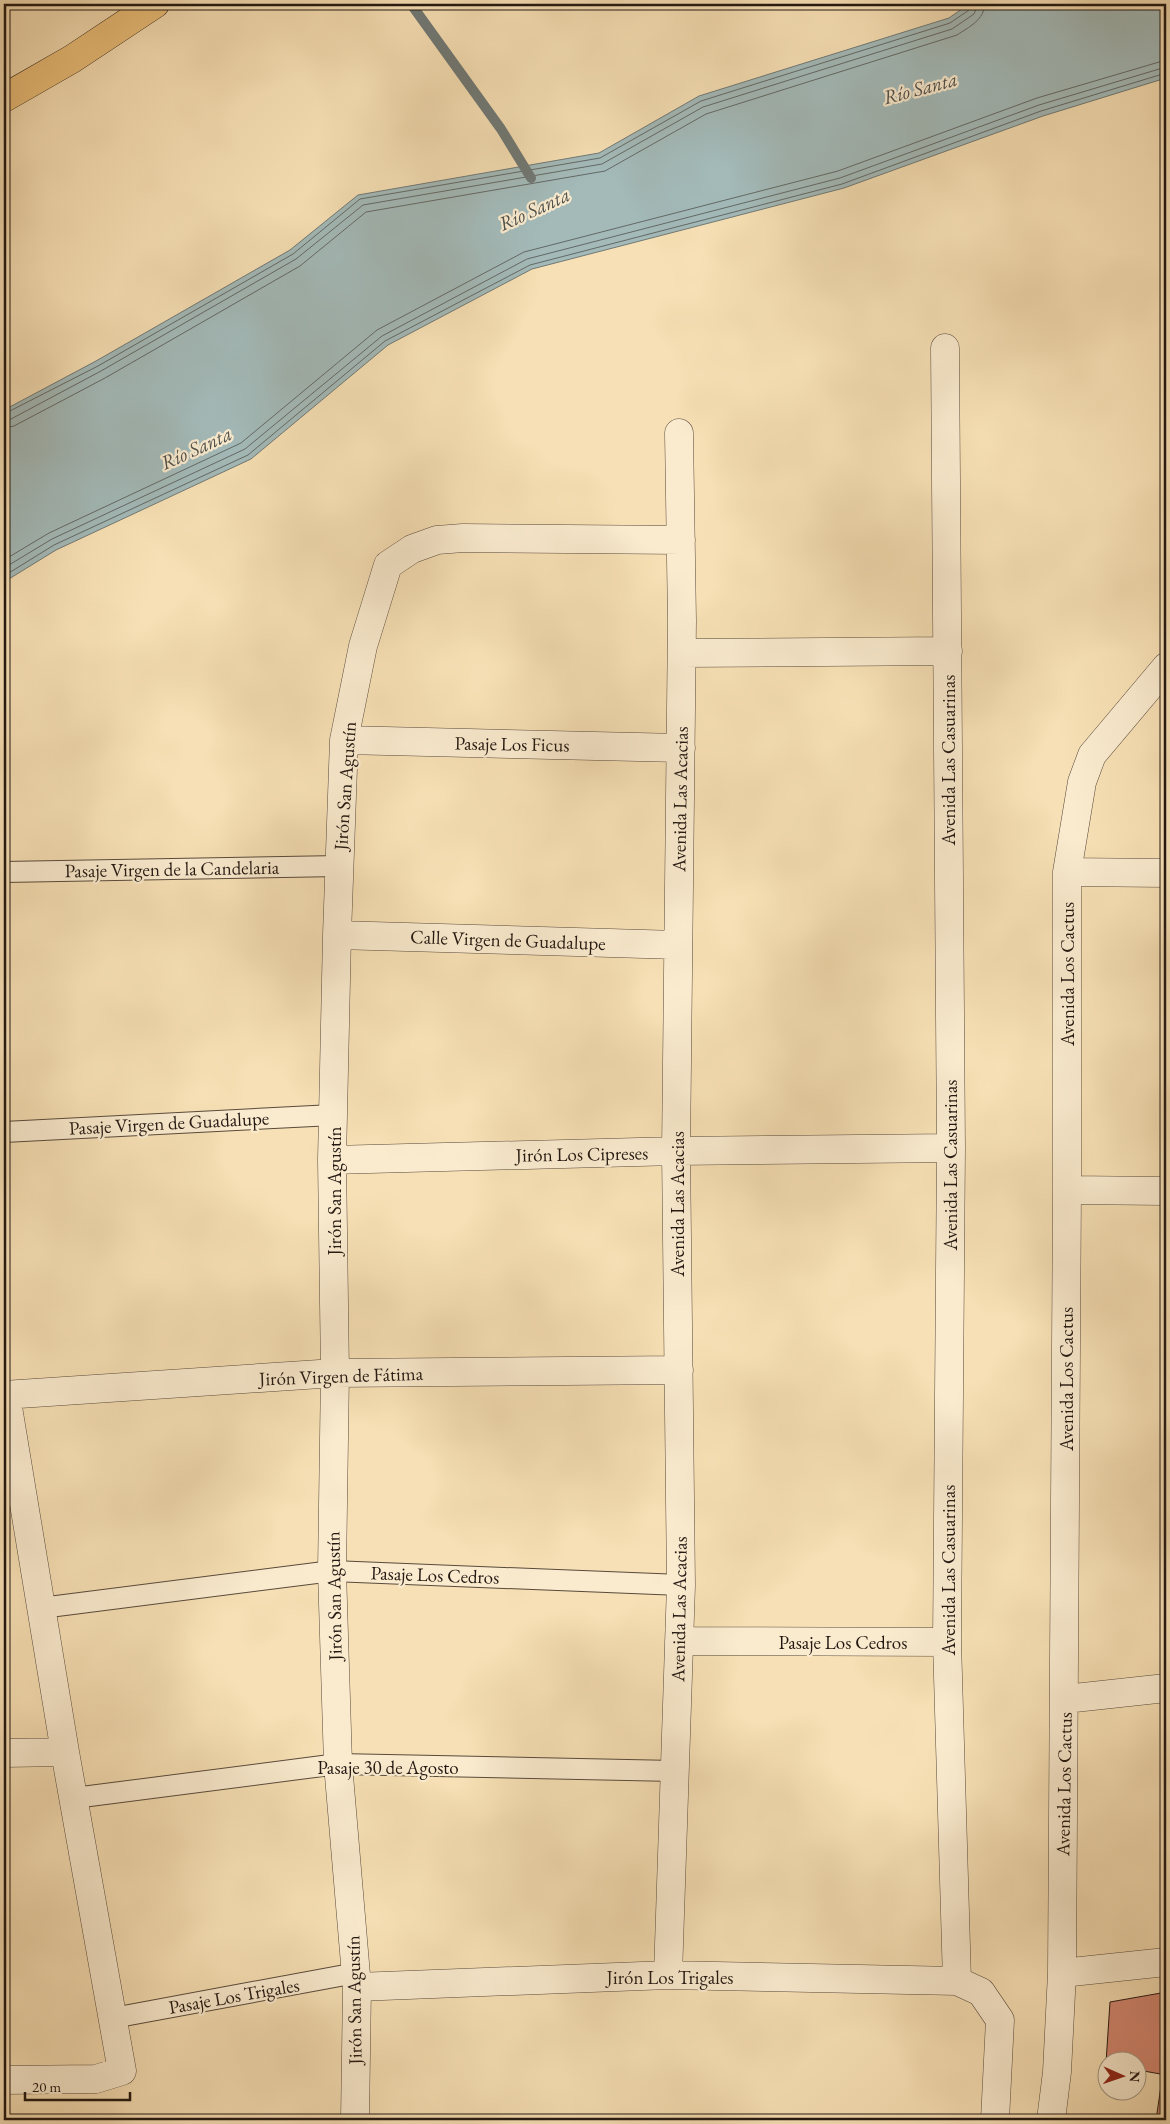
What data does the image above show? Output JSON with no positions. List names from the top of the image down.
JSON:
{
  "streets": {
    "street": [
      "Pasaje Los Ficus",
      "Avenida Las Casuarinas",
      "Jirón San Agustín",
      "Avenida Las Acacias",
      "Calle Virgen de Guadalupe",
      "Avenida Los Cactus",
      "Jirón Los Cipreses",
      "Jirón Virgen de Fátima",
      "Pasaje Los Cedros",
      "Jirón Los Trigales"
    ],
    "lane": [
      "Pasaje Virgen de la Candelaria",
      "Pasaje Virgen de Guadalupe",
      "Pasaje 30 de Agosto",
      "Pasaje Los Trigales"
    ]
  },
  "crossings": [
    ["Pasaje Los Ficus", "Jirón San Agustín"],
    ["Pasaje Los Ficus", "Avenida Las Acacias"],
    ["Avenida Las Casuarinas", "Jirón Los Cipreses"],
    ["Avenida Las Casuarinas", "Pasaje Los Cedros"],
    ["Avenida Las Casuarinas", "Jirón Los Trigales"],
    ["Jirón San Agustín", "Avenida Las Acacias"],
    ["Jirón San Agustín", "Pasaje Virgen de la Candelaria"],
    ["Jirón San Agustín", "Calle Virgen de Guadalupe"],
    ["Jirón San Agustín", "Pasaje Virgen de Guadalupe"],
    ["Jirón San Agustín", "Jirón Los Cipreses"],
    ["Jirón San Agustín", "Jirón Virgen de Fátima"],
    ["Jirón San Agustín", "Pasaje Los Cedros"],
    ["Jirón San Agustín", "Pasaje 30 de Agosto"],
    ["Jirón San Agustín", "Jirón Los Trigales"],
    ["Jirón San Agustín", "Pasaje Los Trigales"],
    ["Avenida Las Acacias", "Calle Virgen de Guadalupe"],
    ["Avenida Las Acacias", "Jirón Los Cipreses"],
    ["Avenida Las Acacias", "Jirón Virgen de Fátima"],
    ["Avenida Las Acacias", "Pasaje Los Cedros"],
    ["Avenida Las Acacias", "Pasaje 30 de Agosto"],
    ["Avenida Las Acacias", "Jirón Los Trigales"],
    ["Jirón Los Trigales", "Pasaje Los Trigales"]
  ],
  "water": ["Río Santa"],
  "scale_bar": "20 m",
  "north": "right"
}
